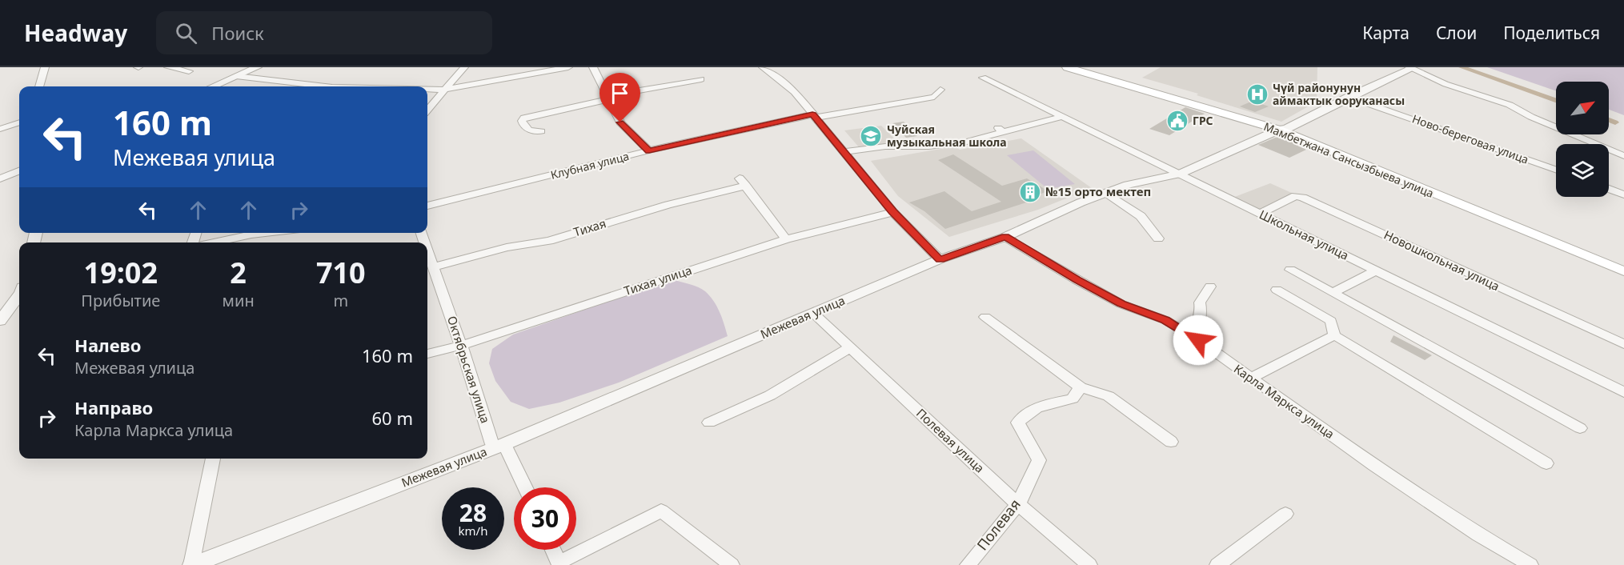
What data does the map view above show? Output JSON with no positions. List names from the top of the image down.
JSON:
{
  "streets": {
    "main road": ["Мамбетжана Сансызбыева улица"],
    "street": [
      "Ново-береговая улица",
      "Клубная улица",
      "Тихая",
      "Школьная улица",
      "Новошкольная улица",
      "Тихая улица",
      "Межевая улица",
      "Октябрьская улица",
      "Карла Маркса улица",
      "Полевая улица",
      "Полевая"
    ]
  },
  "crossings": [
    ["Ново-береговая улица", "Межевая улица"],
    ["Мамбетжана Сансызбыева улица", "Межевая улица"],
    ["Тихая", "Тихая улица"],
    ["Тихая", "Октябрьская улица"],
    ["Школьная улица", "Новошкольная улица"],
    ["Школьная улица", "Межевая улица"],
    ["Тихая улица", "Октябрьская улица"],
    ["Межевая улица", "Октябрьская улица"],
    ["Межевая улица", "Карла Маркса улица"],
    ["Межевая улица", "Полевая улица"],
    ["Полевая улица", "Полевая"]
  ],
  "places": {
    "hospital": ["Чүй районунун аймактык ооруканасы"],
    "public building": ["ГРС"],
    "school or university": ["Чуйская музыкальная школа"],
    "building": ["№15 орто мектеп"]
  },
  "north": "top right",
  "page": {
    "header": "Headway",
    "search": "Поиск",
    "nav": ["Карта", "Слои", "Поделиться"],
    "turn": ["160 m", "Межевая улица"],
    "eta": [
      "19:02",
      "Прибытие",
      "2",
      "мин",
      "710",
      "m"
    ],
    "list": [
      {
        "name": "Налево",
        "note": "Межевая улица",
        "value": "160 m"
      },
      {
        "name": "Направо",
        "note": "Карла Маркса улица",
        "value": "60 m"
      }
    ],
    "speed": "28 km/h",
    "limit": "30"
  }
}
